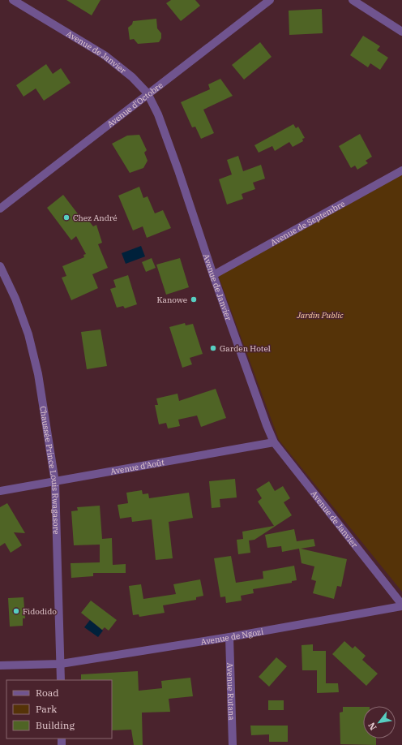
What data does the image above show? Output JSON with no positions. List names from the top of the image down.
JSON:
{
  "streets": {
    "street": [
      "Avenue de Janvier",
      "Avenue d'Octobre",
      "Avenue de Septembre",
      "Avenue d'Août",
      "Chaussée Prince Louis Rwagasore",
      "Avenue de Ngozi",
      "Avenue Rutana"
    ]
  },
  "crossings": [
    ["Avenue de Janvier", "Avenue d'Octobre"],
    ["Avenue de Janvier", "Avenue de Septembre"],
    ["Avenue de Janvier", "Avenue d'Août"],
    ["Avenue de Janvier", "Avenue de Ngozi"],
    ["Avenue d'Août", "Chaussée Prince Louis Rwagasore"],
    ["Chaussée Prince Louis Rwagasore", "Avenue de Ngozi"],
    ["Avenue de Ngozi", "Avenue Rutana"]
  ],
  "parks": ["Jardin Public"],
  "places": [
    "Chez André",
    "Kanowe",
    "Garden Hotel",
    "Fidodido"
  ],
  "legend": ["Road", "Park", "Building"],
  "north": "bottom left"
}
